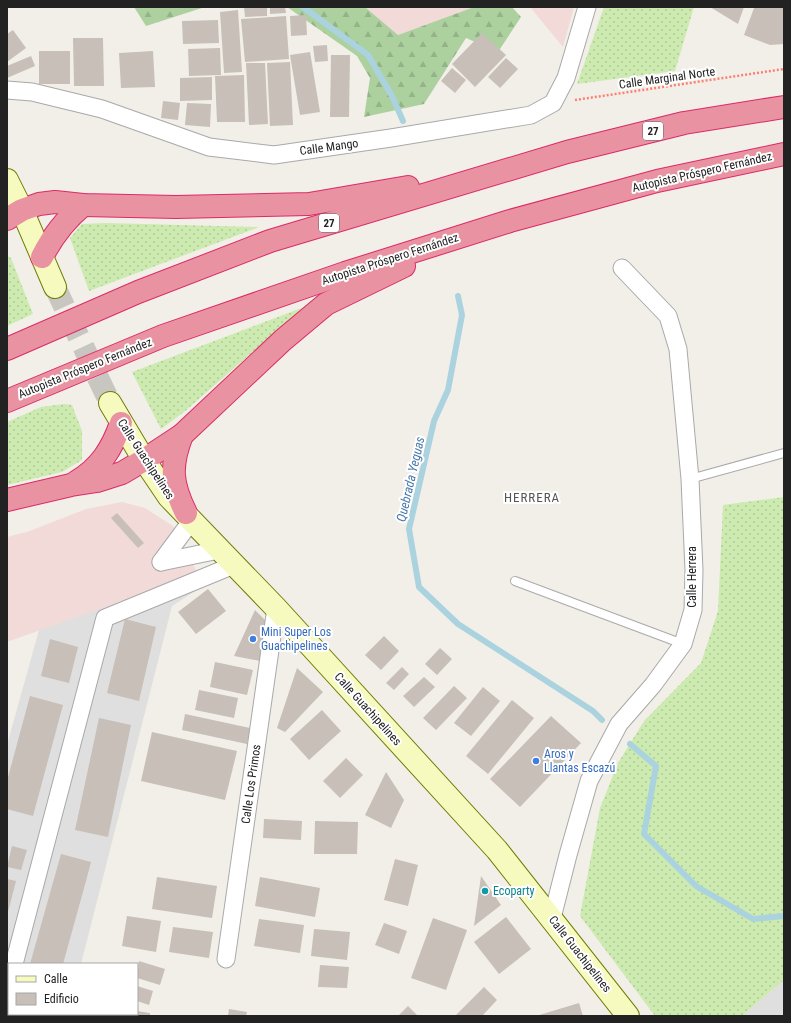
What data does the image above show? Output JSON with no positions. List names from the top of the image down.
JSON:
{
  "streets": {
    "highway": ["27", "Autopista Próspero Fernández"],
    "street": [
      "Calle Mango",
      "Calle Guachipelines",
      "Calle Herrera",
      "Calle Los Primos"
    ],
    "path": ["Calle Marginal Norte"]
  },
  "crossings": [
    ["Calle Marginal Norte", "Calle Mango"],
    ["Calle Guachipelines", "Calle Herrera"],
    ["Calle Guachipelines", "Calle Los Primos"]
  ],
  "districts": ["HERRERA"],
  "water": ["Quebrada Yeguas"],
  "places": ["Mini Super Los Guachipelines", "Aros y Llantas Escazú", "Ecoparty"],
  "legend": ["Calle", "Edificio"]
}
